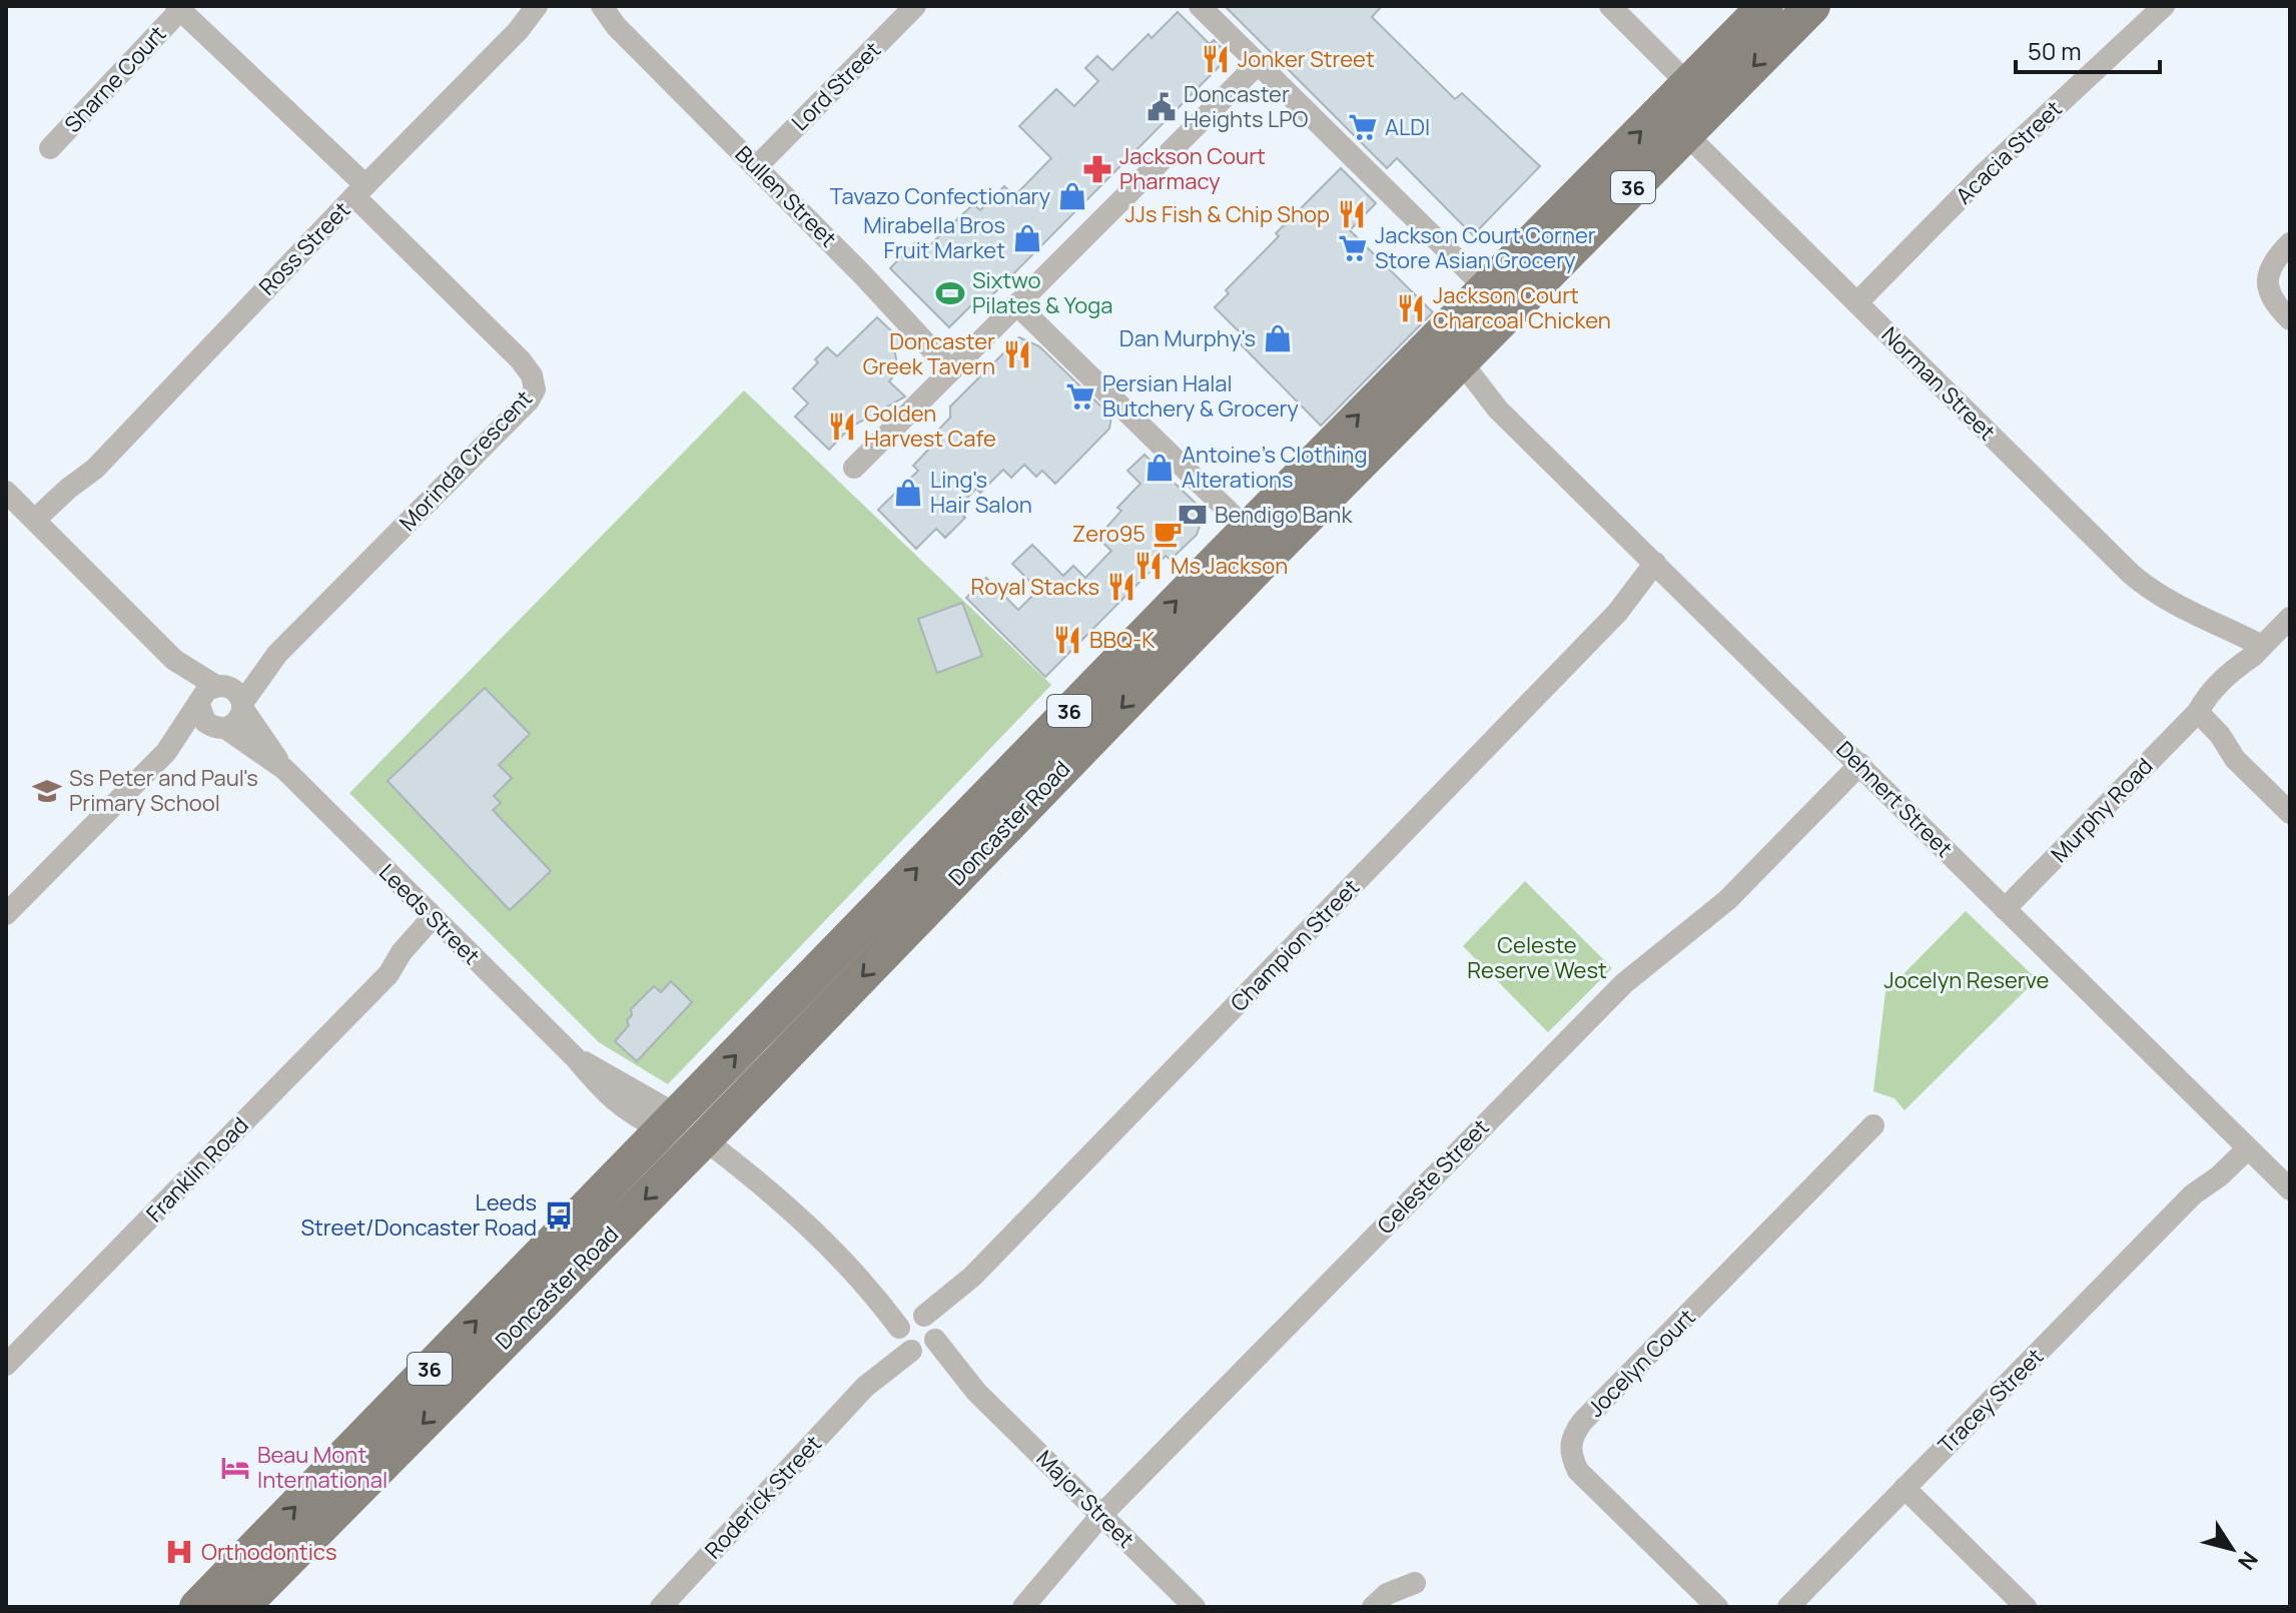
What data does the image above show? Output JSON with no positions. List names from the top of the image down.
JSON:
{
  "streets": {
    "main road": ["36", "Doncaster Road"],
    "street": [
      "Sharne Court",
      "Lord Street",
      "Acacia Street",
      "Bullen Street",
      "Ross Street",
      "Norman Street",
      "Morinda Crescent",
      "Dehnert Street",
      "Murphy Road",
      "Leeds Street",
      "Champion Street",
      "Franklin Road",
      "Celeste Street",
      "Jocelyn Court",
      "Tracey Street",
      "Roderick Street",
      "Major Street"
    ]
  },
  "crossings": [
    ["Sharne Court", "Morinda Crescent"],
    ["Lord Street", "Bullen Street"],
    ["Acacia Street", "Norman Street"],
    ["Ross Street", "Morinda Crescent"],
    ["Ross Street", "Leeds Street"],
    ["Norman Street", "Murphy Road"],
    ["Norman Street", "Doncaster Road"],
    ["Morinda Crescent", "Leeds Street"],
    ["Dehnert Street", "Murphy Road"],
    ["Dehnert Street", "Doncaster Road"],
    ["Dehnert Street", "Champion Street"],
    ["Dehnert Street", "Celeste Street"],
    ["Dehnert Street", "Tracey Street"],
    ["Doncaster Road", "Leeds Street"],
    ["Doncaster Road", "Major Street"],
    ["Leeds Street", "Franklin Road"],
    ["Champion Street", "Roderick Street"],
    ["Champion Street", "Major Street"],
    ["Celeste Street", "Major Street"],
    ["Roderick Street", "Major Street"]
  ],
  "parks": ["Celeste Reserve West", "Jocelyn Reserve"],
  "places": {
    "restaurant": [
      "Jonker Street",
      "JJs Fish & Chip Shop",
      "Jackson Court Charcoal Chicken",
      "Doncaster Greek Tavern",
      "Golden Harvest Cafe",
      "Ms Jackson",
      "Royal Stacks",
      "BBQ-K"
    ],
    "public building": ["Doncaster Heights LPO"],
    "supermarket": ["ALDI", "Jackson Court Corner Store Asian Grocery", "Persian Halal Butchery & Grocery"],
    "pharmacy": ["Jackson Court Pharmacy"],
    "shop": [
      "Tavazo Confectionary",
      "Mirabella Bros Fruit Market",
      "Dan Murphy's",
      "Antoine's Clothing Alterations",
      "Ling's Hair Salon"
    ],
    "sports": ["Sixtwo Pilates & Yoga"],
    "bank": ["Bendigo Bank"],
    "cafe": ["Zero95"],
    "school or university": ["Ss Peter and Paul's Primary School"],
    "bus stop": ["Leeds Street/Doncaster Road"],
    "hotel": ["Beau Mont International"],
    "hospital": ["Orthodontics"]
  },
  "scale_bar": "50 m",
  "north": "bottom right"
}
